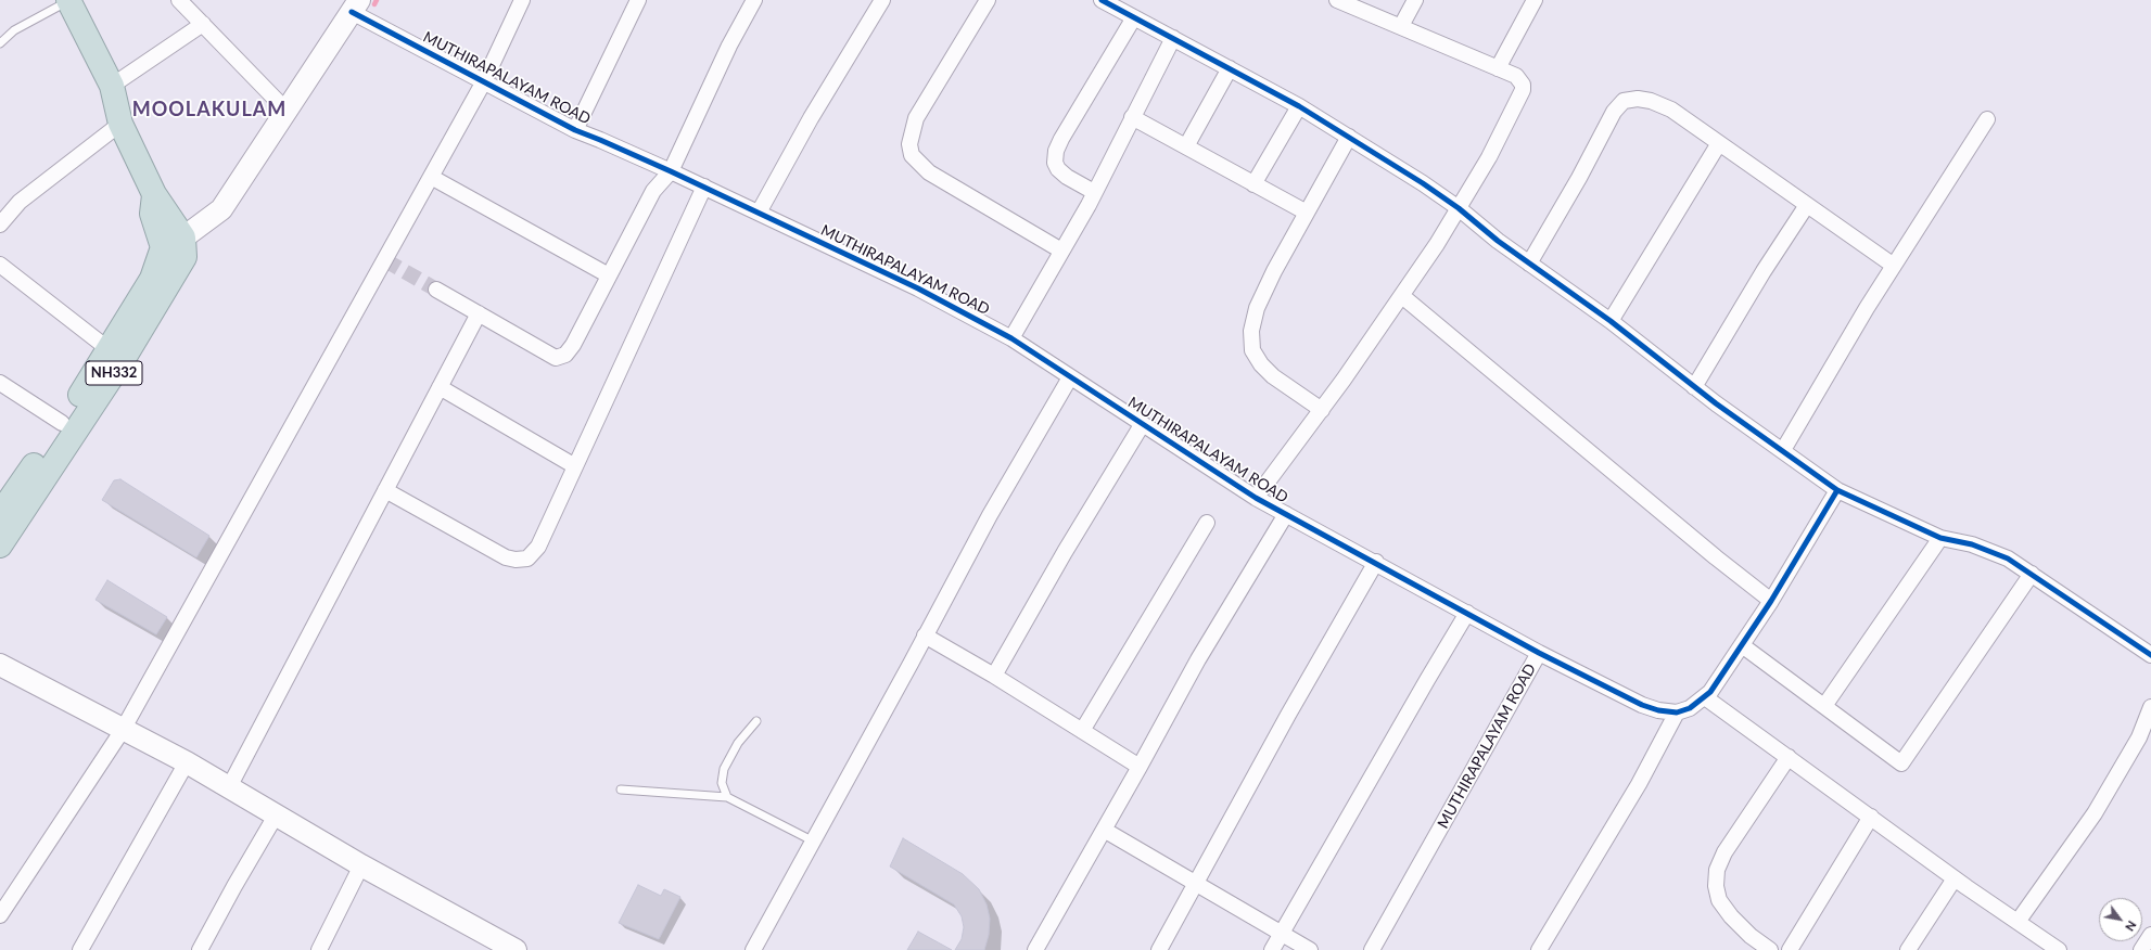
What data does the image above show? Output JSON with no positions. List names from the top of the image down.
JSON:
{
  "streets": {
    "highway": ["NH332"],
    "street": ["MUTHIRAPALAYAM ROAD"]
  },
  "districts": ["MOOLAKULAM"],
  "north": "bottom right"
}
